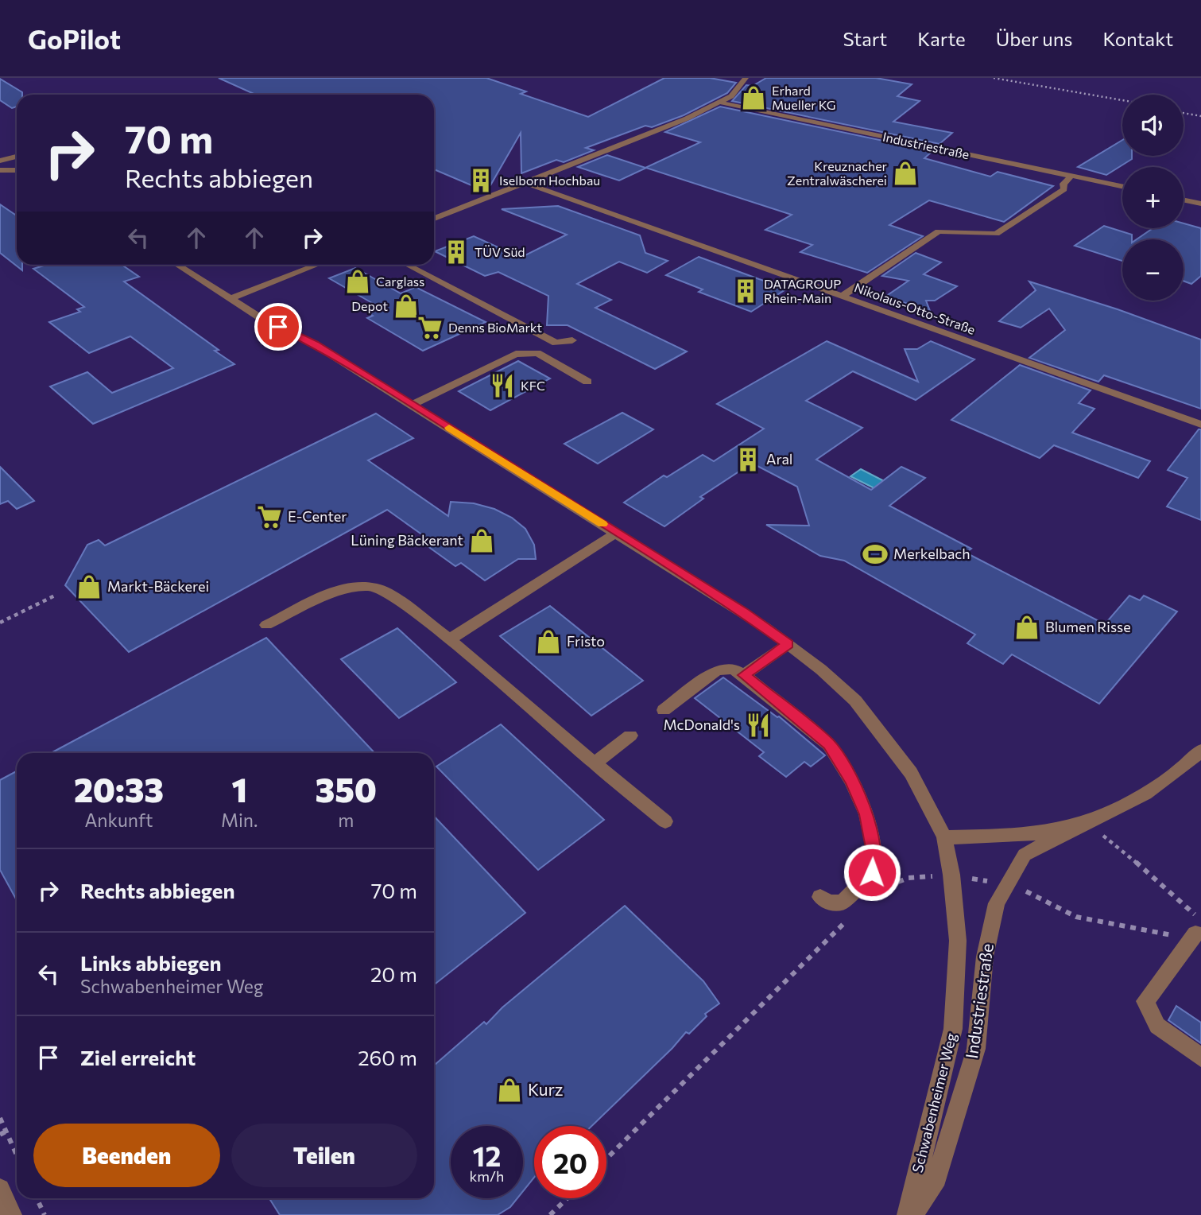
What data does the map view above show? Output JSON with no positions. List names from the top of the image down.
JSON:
{
  "streets": {
    "street": ["Industriestraße", "Nikolaus-Otto-Straße", "Schwabenheimer Weg"]
  },
  "crossings": [
    ["Industriestraße", "Schwabenheimer Weg"]
  ],
  "places": {
    "shop": [
      "Erhard Mueller KG",
      "Kreuznacher Zentralwäscherei",
      "Carglass",
      "Depot",
      "Lüning Bäckerant",
      "Markt-Bäckerei",
      "Blumen Risse",
      "Fristo",
      "Kurz"
    ],
    "building": [
      "Iselborn Hochbau",
      "TÜV Süd",
      "DATAGROUP Rhein-Main",
      "Aral"
    ],
    "supermarket": ["Denns BioMarkt", "E-Center"],
    "restaurant": ["KFC", "McDonald's"],
    "sports": ["Merkelbach"]
  },
  "page": {
    "header": "GoPilot",
    "nav": [
      "Start",
      "Karte",
      "Über uns",
      "Kontakt"
    ],
    "map_buttons": ["+", "−"],
    "turn": ["70 m", "Rechts abbiegen"],
    "eta": [
      "20:33",
      "Ankunft",
      "1",
      "Min.",
      "350",
      "m"
    ],
    "list": [
      {
        "name": "Rechts abbiegen",
        "value": "70 m"
      },
      {
        "name": "Links abbiegen",
        "note": "Schwabenheimer Weg",
        "value": "20 m"
      },
      {
        "name": "Ziel erreicht",
        "value": "260 m"
      }
    ],
    "buttons": ["Beenden", "Teilen"],
    "speed": "12 km/h",
    "limit": "20"
  }
}
